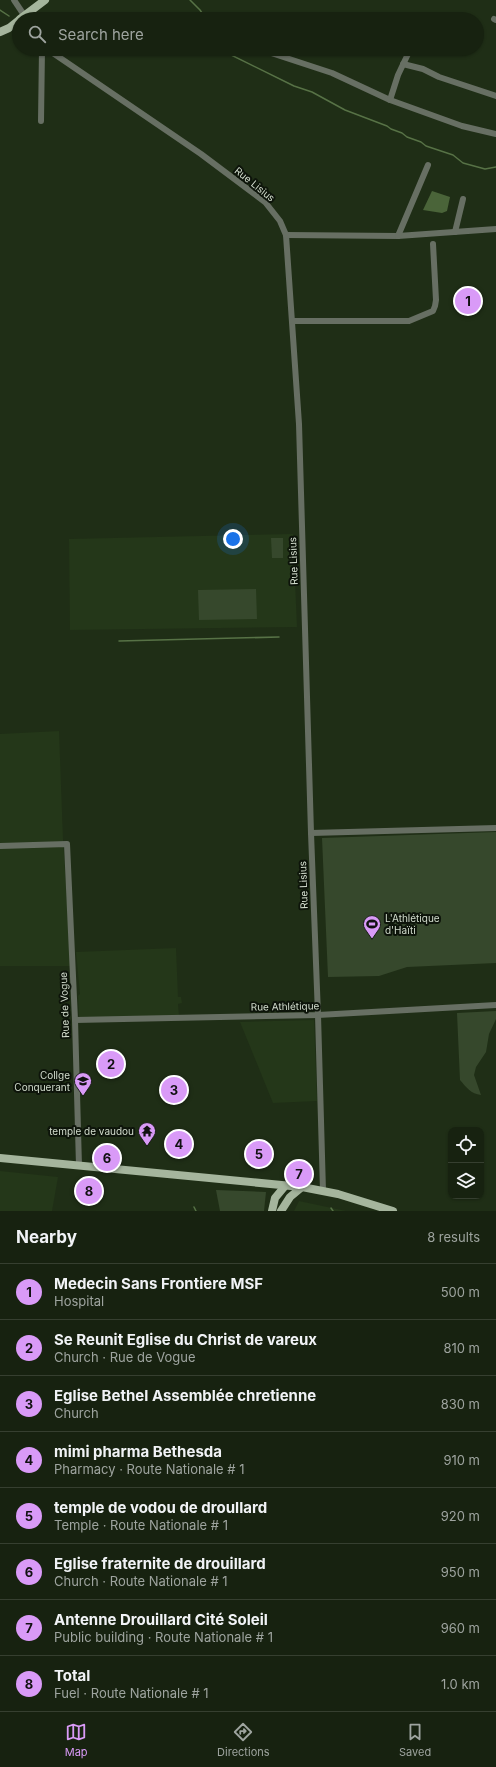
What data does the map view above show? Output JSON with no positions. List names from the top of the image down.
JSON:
{
  "streets": {
    "street": ["Rue Lisius", "Rue de Vogue", "Rue Athlétique"]
  },
  "crossings": [
    ["Rue Lisius", "Rue Athlétique"],
    ["Rue de Vogue", "Rue Athlétique"]
  ],
  "places": {
    "sports": ["L'Athlétique d'Haïti"],
    "school or university": ["Collge Conquerant"],
    "temple": ["temple de vaudou"]
  },
  "page": {
    "search": "Search here",
    "pins": [
      "1",
      "2",
      "3",
      "4",
      "5",
      "6",
      "7",
      "8"
    ],
    "heading": ["Nearby", "8 results"],
    "list": [
      {
        "mark": "1",
        "name": "Medecin Sans Frontiere MSF",
        "note": "Hospital",
        "value": "500 m"
      },
      {
        "mark": "2",
        "name": "Se Reunit Eglise du Christ de vareux",
        "note": "Church · Rue de Vogue",
        "value": "810 m"
      },
      {
        "mark": "3",
        "name": "Eglise Bethel Assemblée chretienne",
        "note": "Church",
        "value": "830 m"
      },
      {
        "mark": "4",
        "name": "mimi pharma Bethesda",
        "note": "Pharmacy · Route Nationale # 1",
        "value": "910 m"
      },
      {
        "mark": "5",
        "name": "temple de vodou de droullard",
        "note": "Temple · Route Nationale # 1",
        "value": "920 m"
      },
      {
        "mark": "6",
        "name": "Eglise fraternite de drouillard",
        "note": "Church · Route Nationale # 1",
        "value": "950 m"
      },
      {
        "mark": "7",
        "name": "Antenne Drouillard Cité Soleil",
        "note": "Public building · Route Nationale # 1",
        "value": "960 m"
      },
      {
        "mark": "8",
        "name": "Total",
        "note": "Fuel · Route Nationale # 1",
        "value": "1.0 km"
      }
    ],
    "nav": ["Map", "Directions", "Saved"]
  }
}
